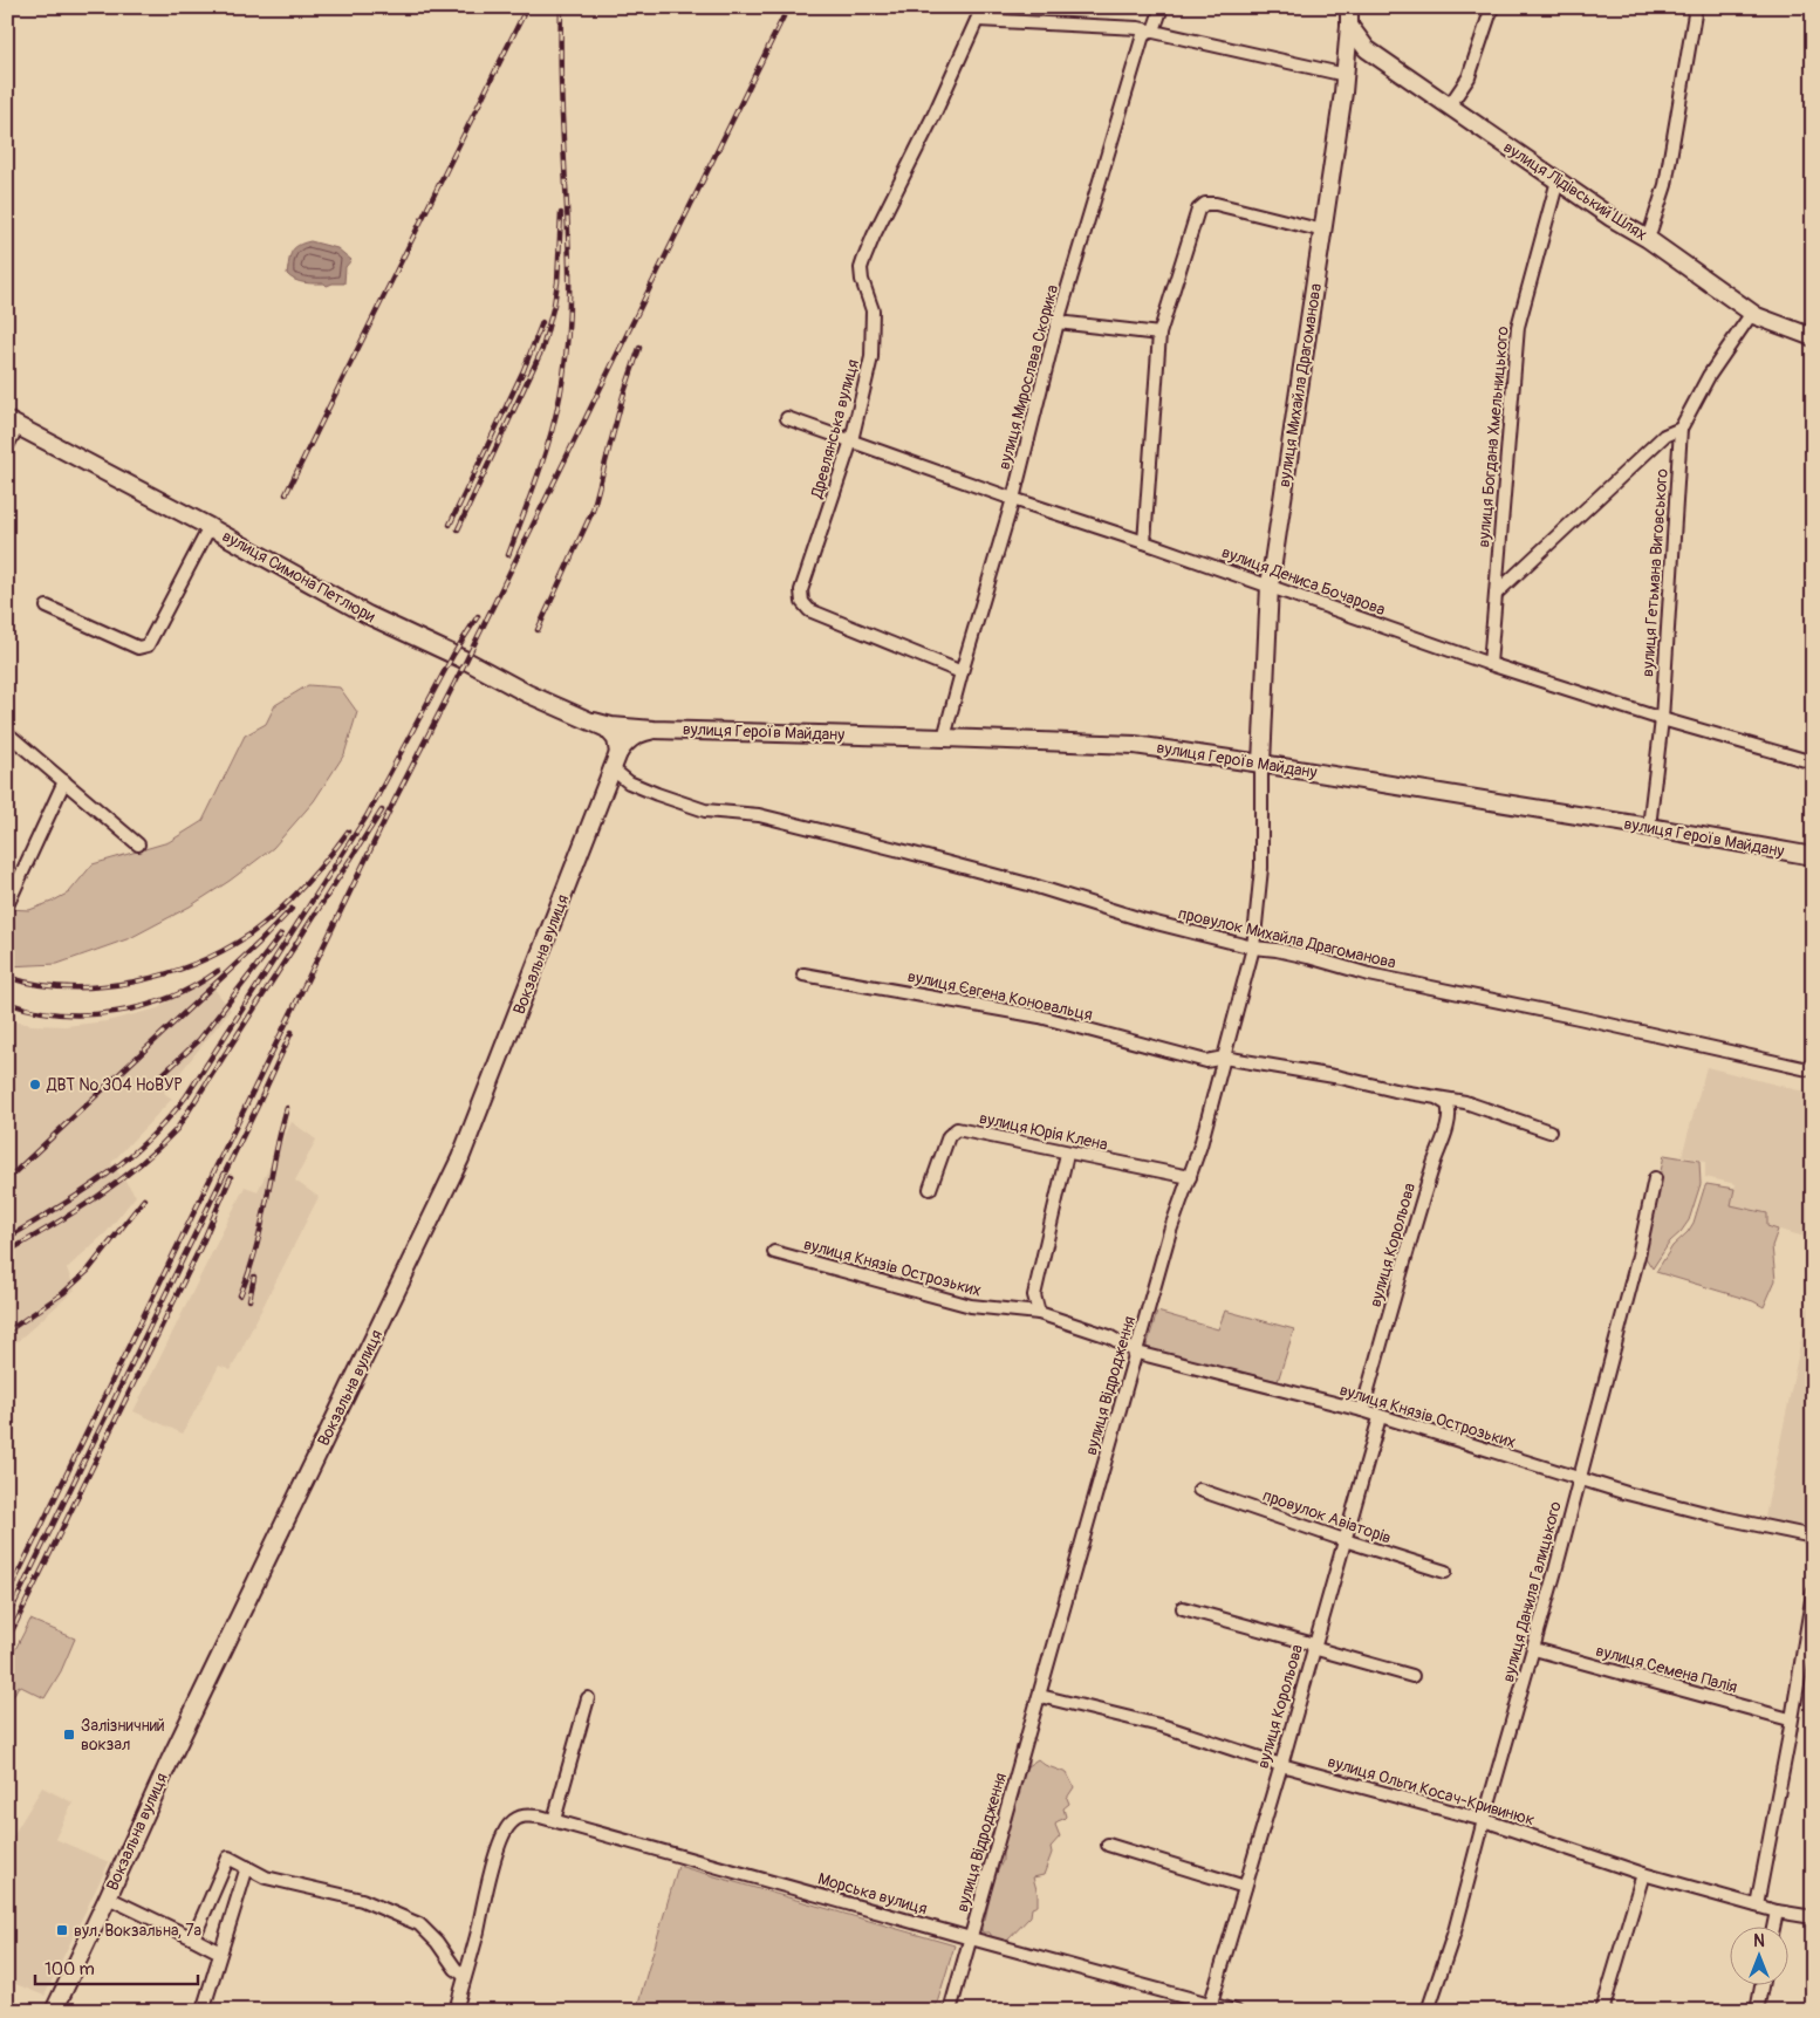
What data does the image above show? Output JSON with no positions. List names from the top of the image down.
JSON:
{
  "streets": {
    "street": [
      "вулиця Лідівський Шлях",
      "вулиця Мирослава Скорика",
      "вулиця Михайла Драгоманова",
      "Древлянська вулиця",
      "вулиця Богдана Хмельницького",
      "вулиця Гетьмана Виговського",
      "вулиця Симона Петлюри",
      "вулиця Дениса Бочарова",
      "вулиця Героїв Майдану",
      "провулок Михайла Драгоманова",
      "Вокзальна вулиця",
      "вулиця Євгена Коновальця",
      "вулиця Юрія Клена",
      "вулиця Корольова",
      "вулиця Князів Острозьких",
      "вулиця Відродження",
      "провулок Авіаторів",
      "вулиця Данила Галицького",
      "вулиця Семена Палія",
      "вулиця Ольги Косач-Кривинюк",
      "Морська вулиця"
    ]
  },
  "crossings": [
    ["вулиця Лідівський Шлях", "вулиця Михайла Драгоманова"],
    ["вулиця Лідівський Шлях", "вулиця Богдана Хмельницького"],
    ["вулиця Лідівський Шлях", "вулиця Гетьмана Виговського"],
    ["вулиця Мирослава Скорика", "Древлянська вулиця"],
    ["вулиця Мирослава Скорика", "вулиця Дениса Бочарова"],
    ["вулиця Мирослава Скорика", "вулиця Героїв Майдану"],
    ["вулиця Михайла Драгоманова", "вулиця Дениса Бочарова"],
    ["вулиця Михайла Драгоманова", "вулиця Героїв Майдану"],
    ["вулиця Михайла Драгоманова", "вулиця Відродження"],
    ["Древлянська вулиця", "вулиця Дениса Бочарова"],
    ["вулиця Богдана Хмельницького", "вулиця Гетьмана Виговського"],
    ["вулиця Богдана Хмельницького", "вулиця Дениса Бочарова"],
    ["вулиця Гетьмана Виговського", "вулиця Дениса Бочарова"],
    ["вулиця Гетьмана Виговського", "вулиця Героїв Майдану"],
    ["вулиця Симона Петлюри", "вулиця Героїв Майдану"],
    ["вулиця Героїв Майдану", "вулиця Відродження"],
    ["провулок Михайла Драгоманова", "Вокзальна вулиця"],
    ["провулок Михайла Драгоманова", "вулиця Відродження"],
    ["вулиця Євгена Коновальця", "вулиця Корольова"],
    ["вулиця Євгена Коновальця", "вулиця Відродження"],
    ["вулиця Юрія Клена", "вулиця Відродження"],
    ["вулиця Корольова", "вулиця Князів Острозьких"],
    ["вулиця Корольова", "провулок Авіаторів"],
    ["вулиця Корольова", "вулиця Ольги Косач-Кривинюк"],
    ["вулиця Корольова", "Морська вулиця"],
    ["вулиця Князів Острозьких", "вулиця Відродження"],
    ["вулиця Князів Острозьких", "вулиця Данила Галицького"],
    ["вулиця Відродження", "вулиця Ольги Косач-Кривинюк"],
    ["вулиця Відродження", "Морська вулиця"],
    ["вулиця Данила Галицького", "вулиця Семена Палія"],
    ["вулиця Данила Галицького", "вулиця Ольги Косач-Кривинюк"]
  ],
  "places": {
    "other": ["ДВТ № 304 НоВУР"],
    "transit": ["Залізничний вокзал", "вул. Вокзальна, 7а"]
  },
  "scale_bar": "100 m",
  "north": "top"
}
